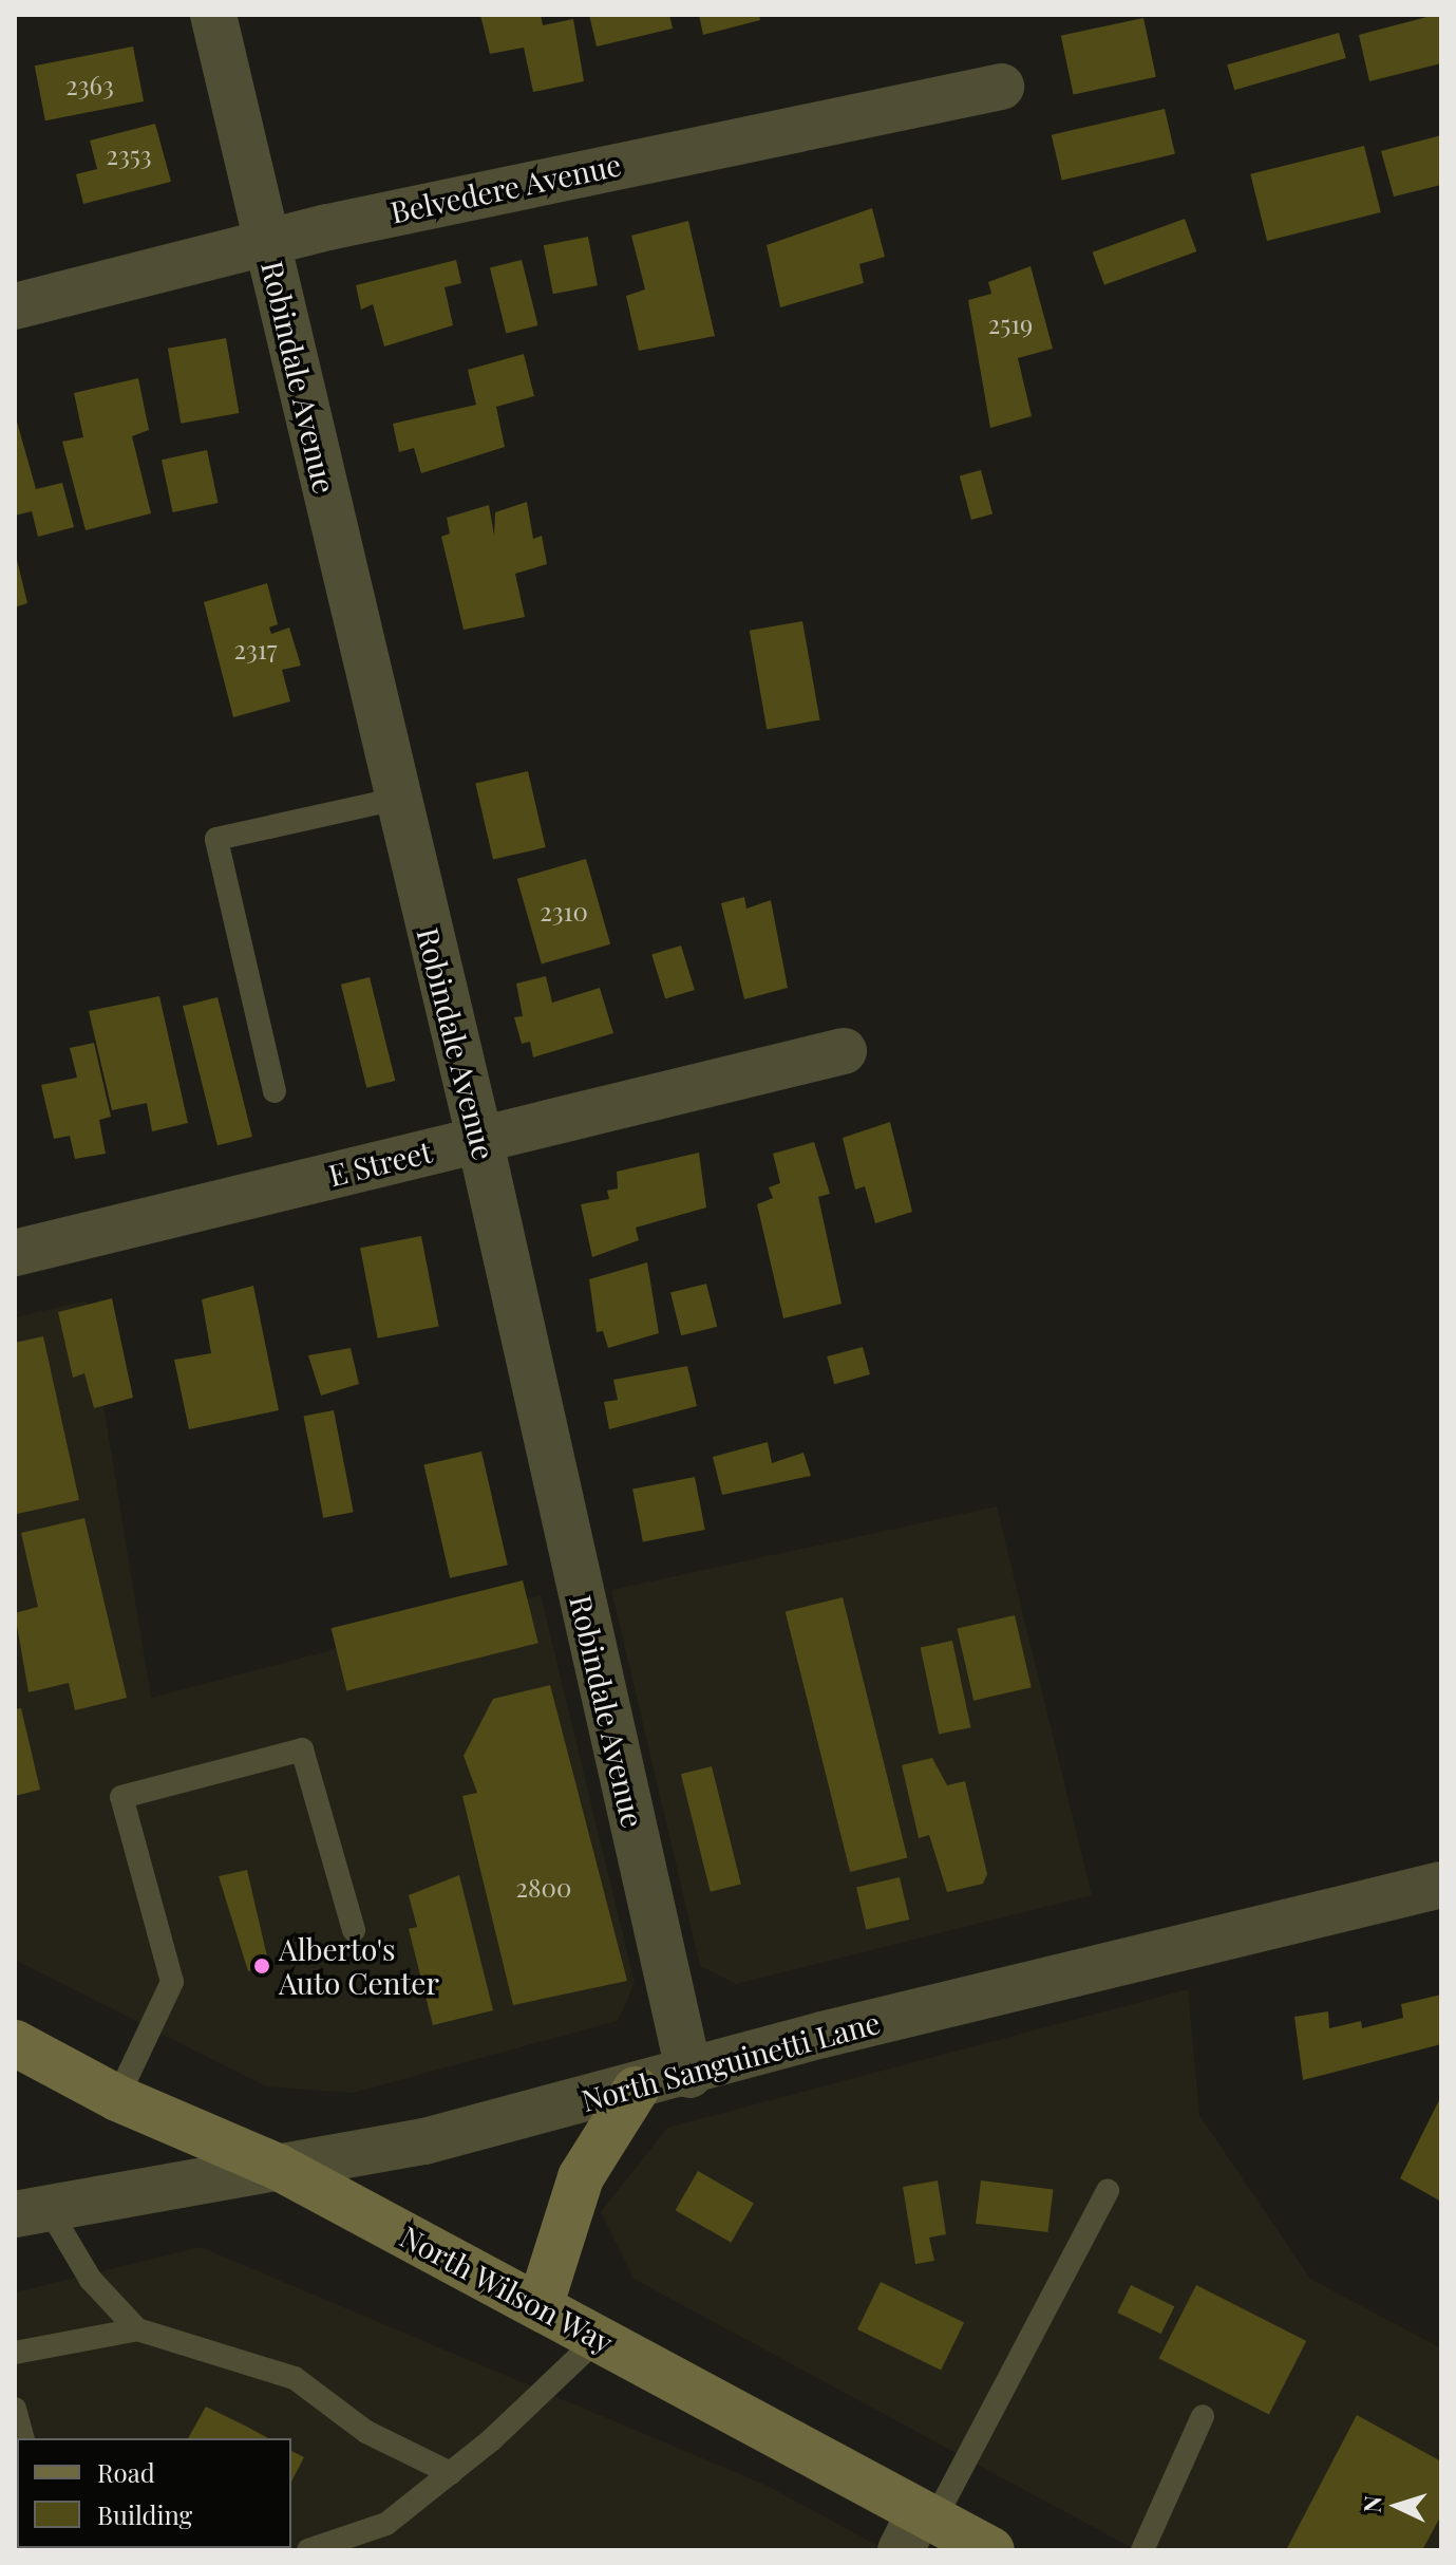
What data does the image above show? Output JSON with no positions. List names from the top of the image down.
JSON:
{
  "streets": {
    "main road": ["North Wilson Way"],
    "street": [
      "Belvedere Avenue",
      "Robindale Avenue",
      "E Street",
      "North Sanguinetti Lane"
    ]
  },
  "crossings": [
    ["Belvedere Avenue", "Robindale Avenue"],
    ["Robindale Avenue", "E Street"],
    ["Robindale Avenue", "North Sanguinetti Lane"],
    ["North Sanguinetti Lane", "North Wilson Way"]
  ],
  "places": ["Alberto's Auto Center"],
  "house_numbers": [
    "2363",
    "2353",
    "2519",
    "2317",
    "2310",
    "2800"
  ],
  "legend": ["Road", "Building"],
  "north": "left"
}
